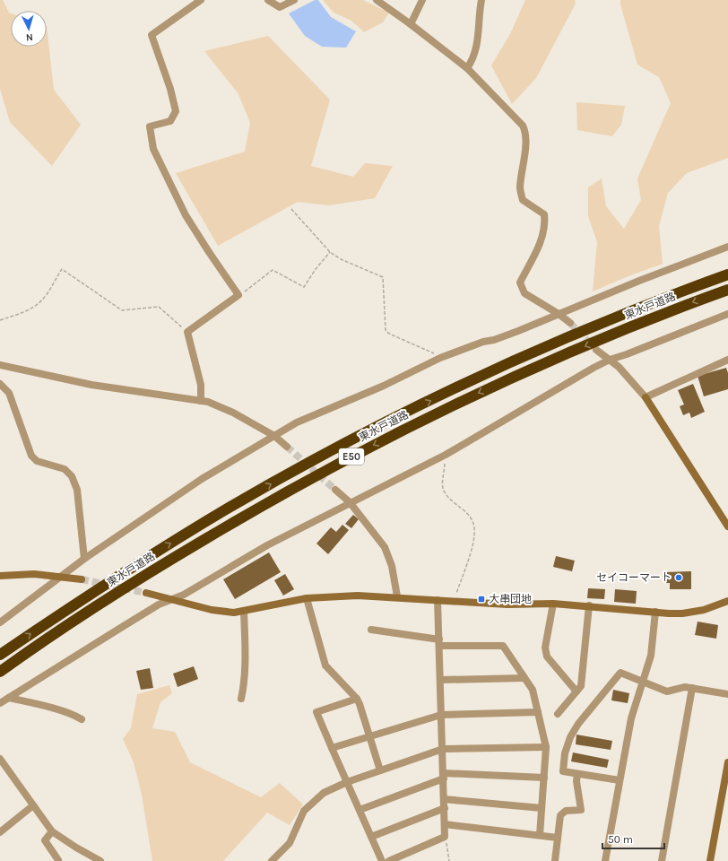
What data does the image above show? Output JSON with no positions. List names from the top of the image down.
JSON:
{
  "streets": {
    "highway": ["東水戸道路", "E50"]
  },
  "places": {
    "other": ["セイコーマート"],
    "transit": ["大串団地"]
  },
  "scale_bar": "50 m",
  "north": "bottom"
}
